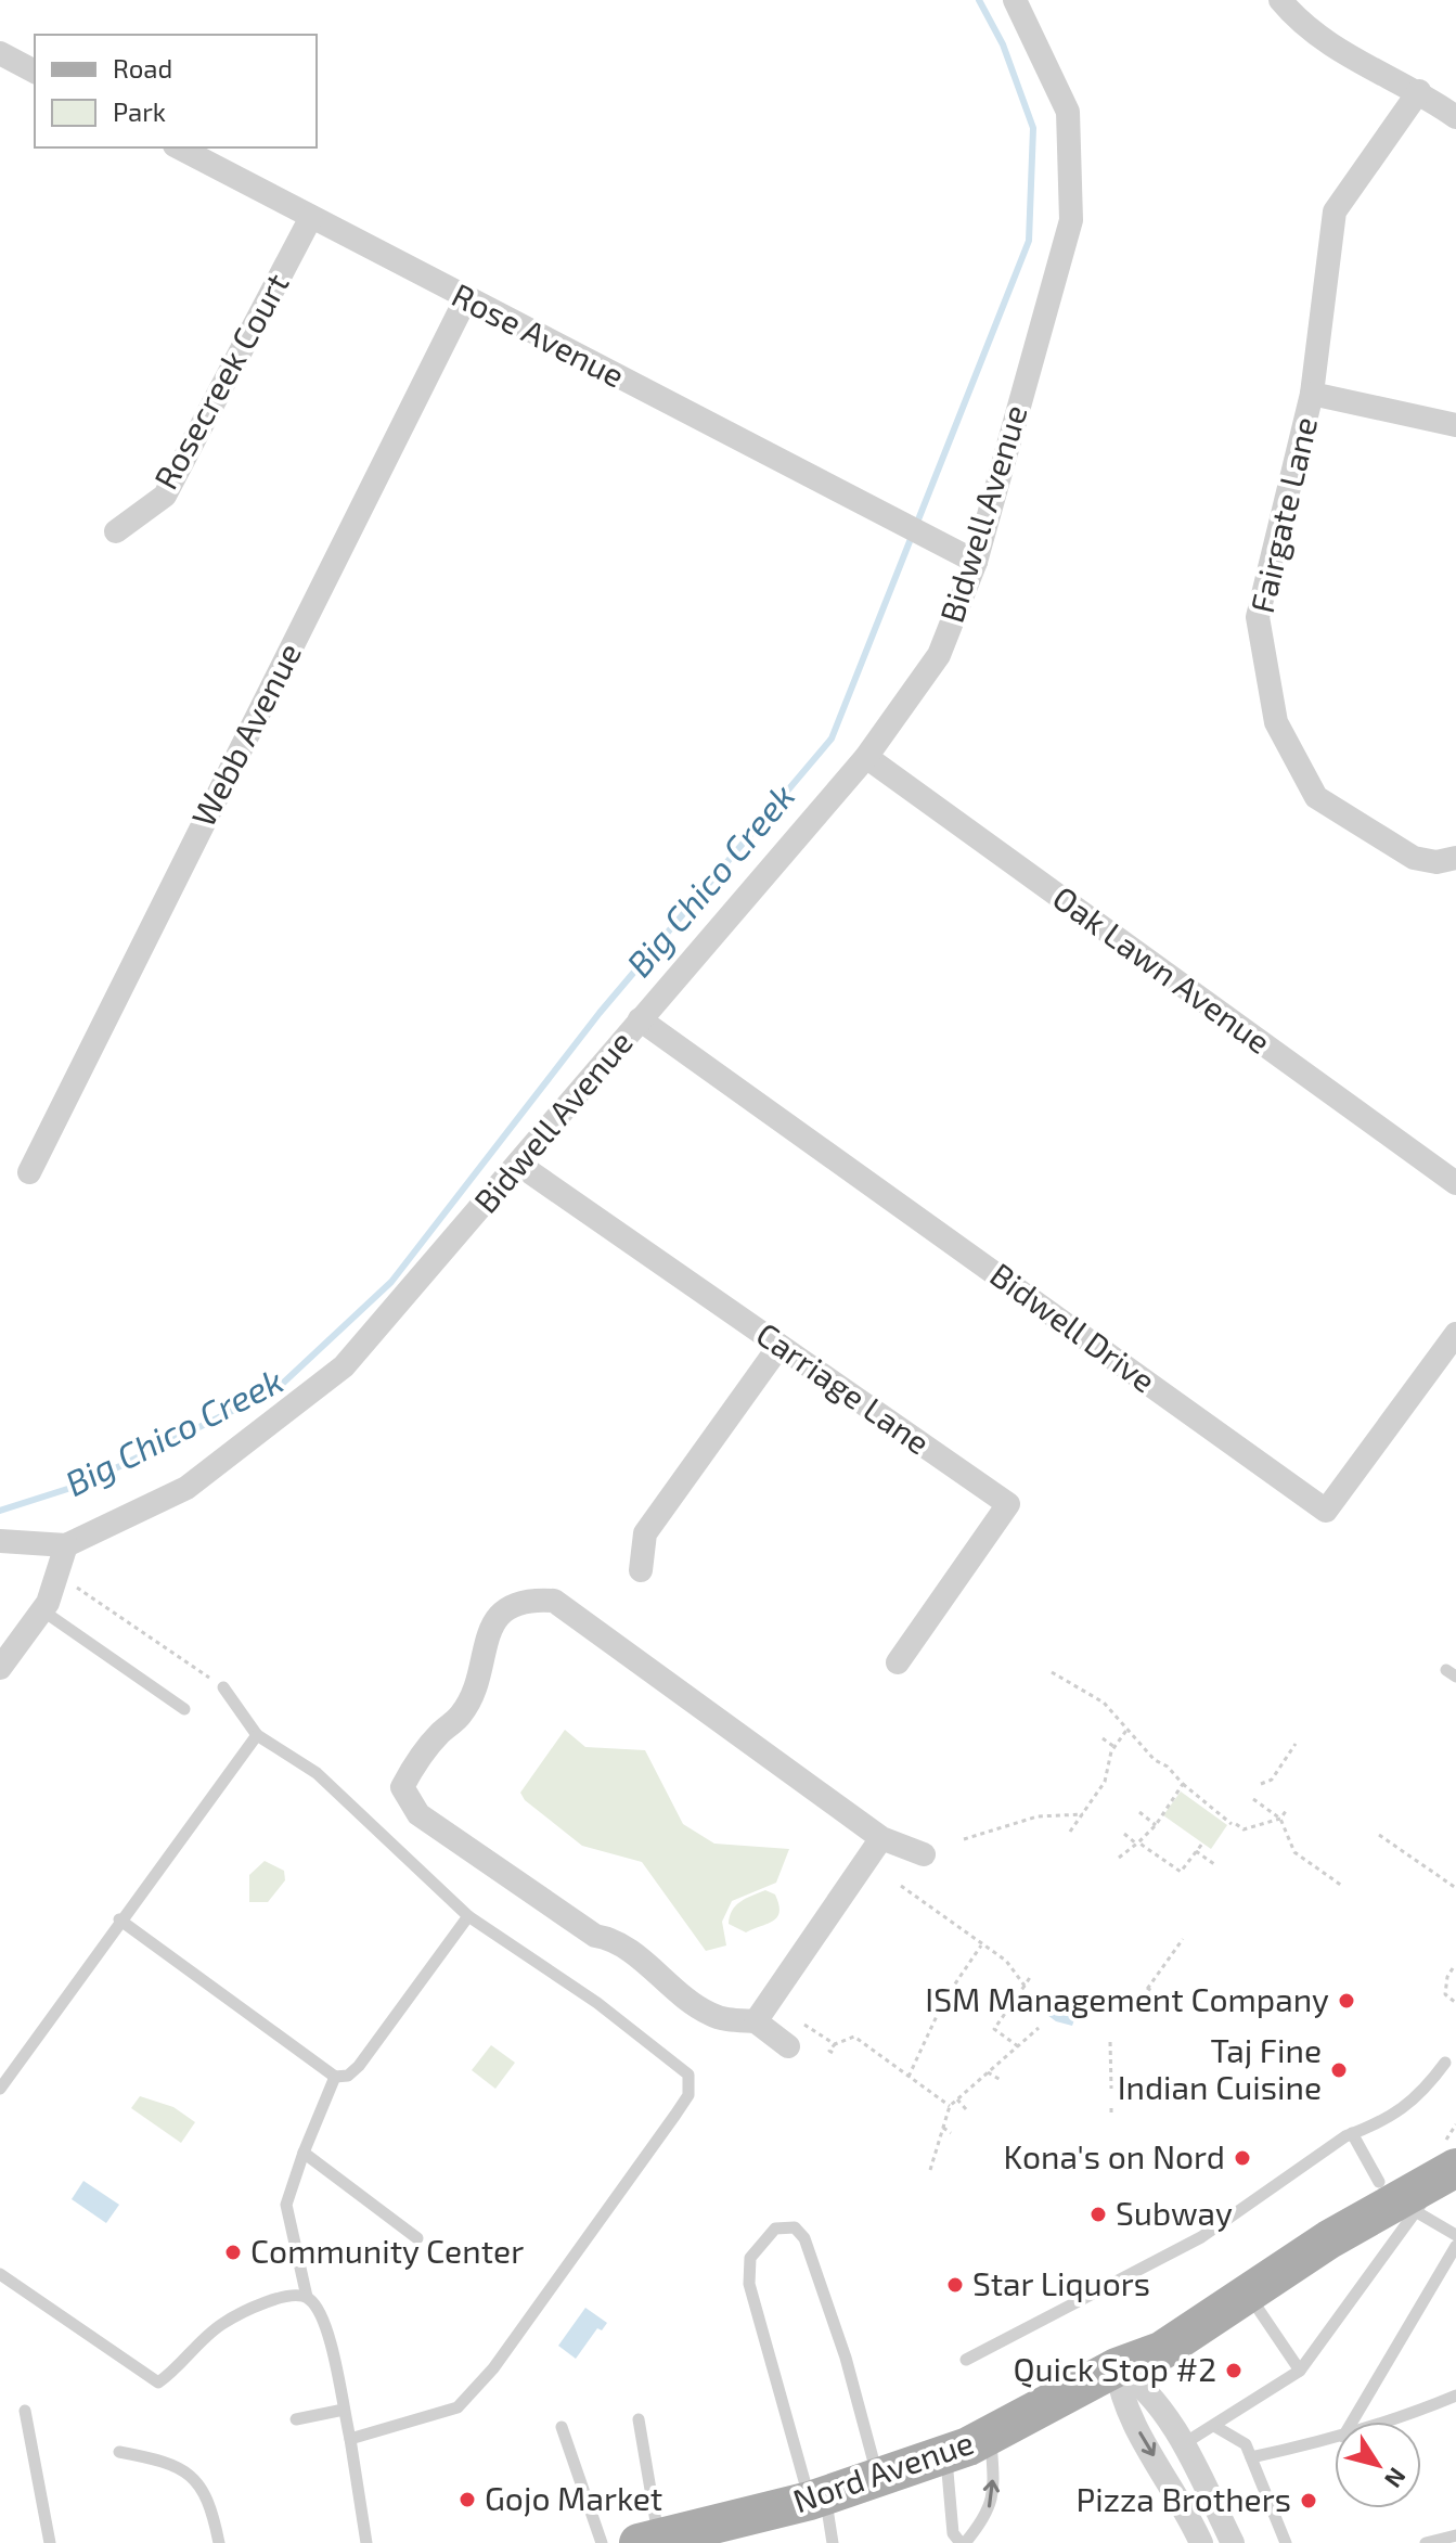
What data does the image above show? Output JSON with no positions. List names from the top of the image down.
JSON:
{
  "streets": {
    "main road": ["Nord Avenue"],
    "street": [
      "Rose Avenue",
      "Rosecreek Court",
      "Bidwell Avenue",
      "Fairgate Lane",
      "Webb Avenue",
      "Oak Lawn Avenue",
      "Bidwell Drive",
      "Carriage Lane"
    ]
  },
  "crossings": [
    ["Rose Avenue", "Rosecreek Court"],
    ["Rose Avenue", "Bidwell Avenue"],
    ["Rose Avenue", "Webb Avenue"],
    ["Bidwell Avenue", "Oak Lawn Avenue"],
    ["Bidwell Avenue", "Bidwell Drive"],
    ["Bidwell Avenue", "Carriage Lane"]
  ],
  "water": ["Big Chico Creek"],
  "places": [
    "ISM Management Company",
    "Taj Fine Indian Cuisine",
    "Kona's on Nord",
    "Subway",
    "Community Center",
    "Star Liquors",
    "Quick Stop #2",
    "Gojo Market",
    "Pizza Brothers"
  ],
  "legend": ["Road", "Park"],
  "north": "bottom right"
}
